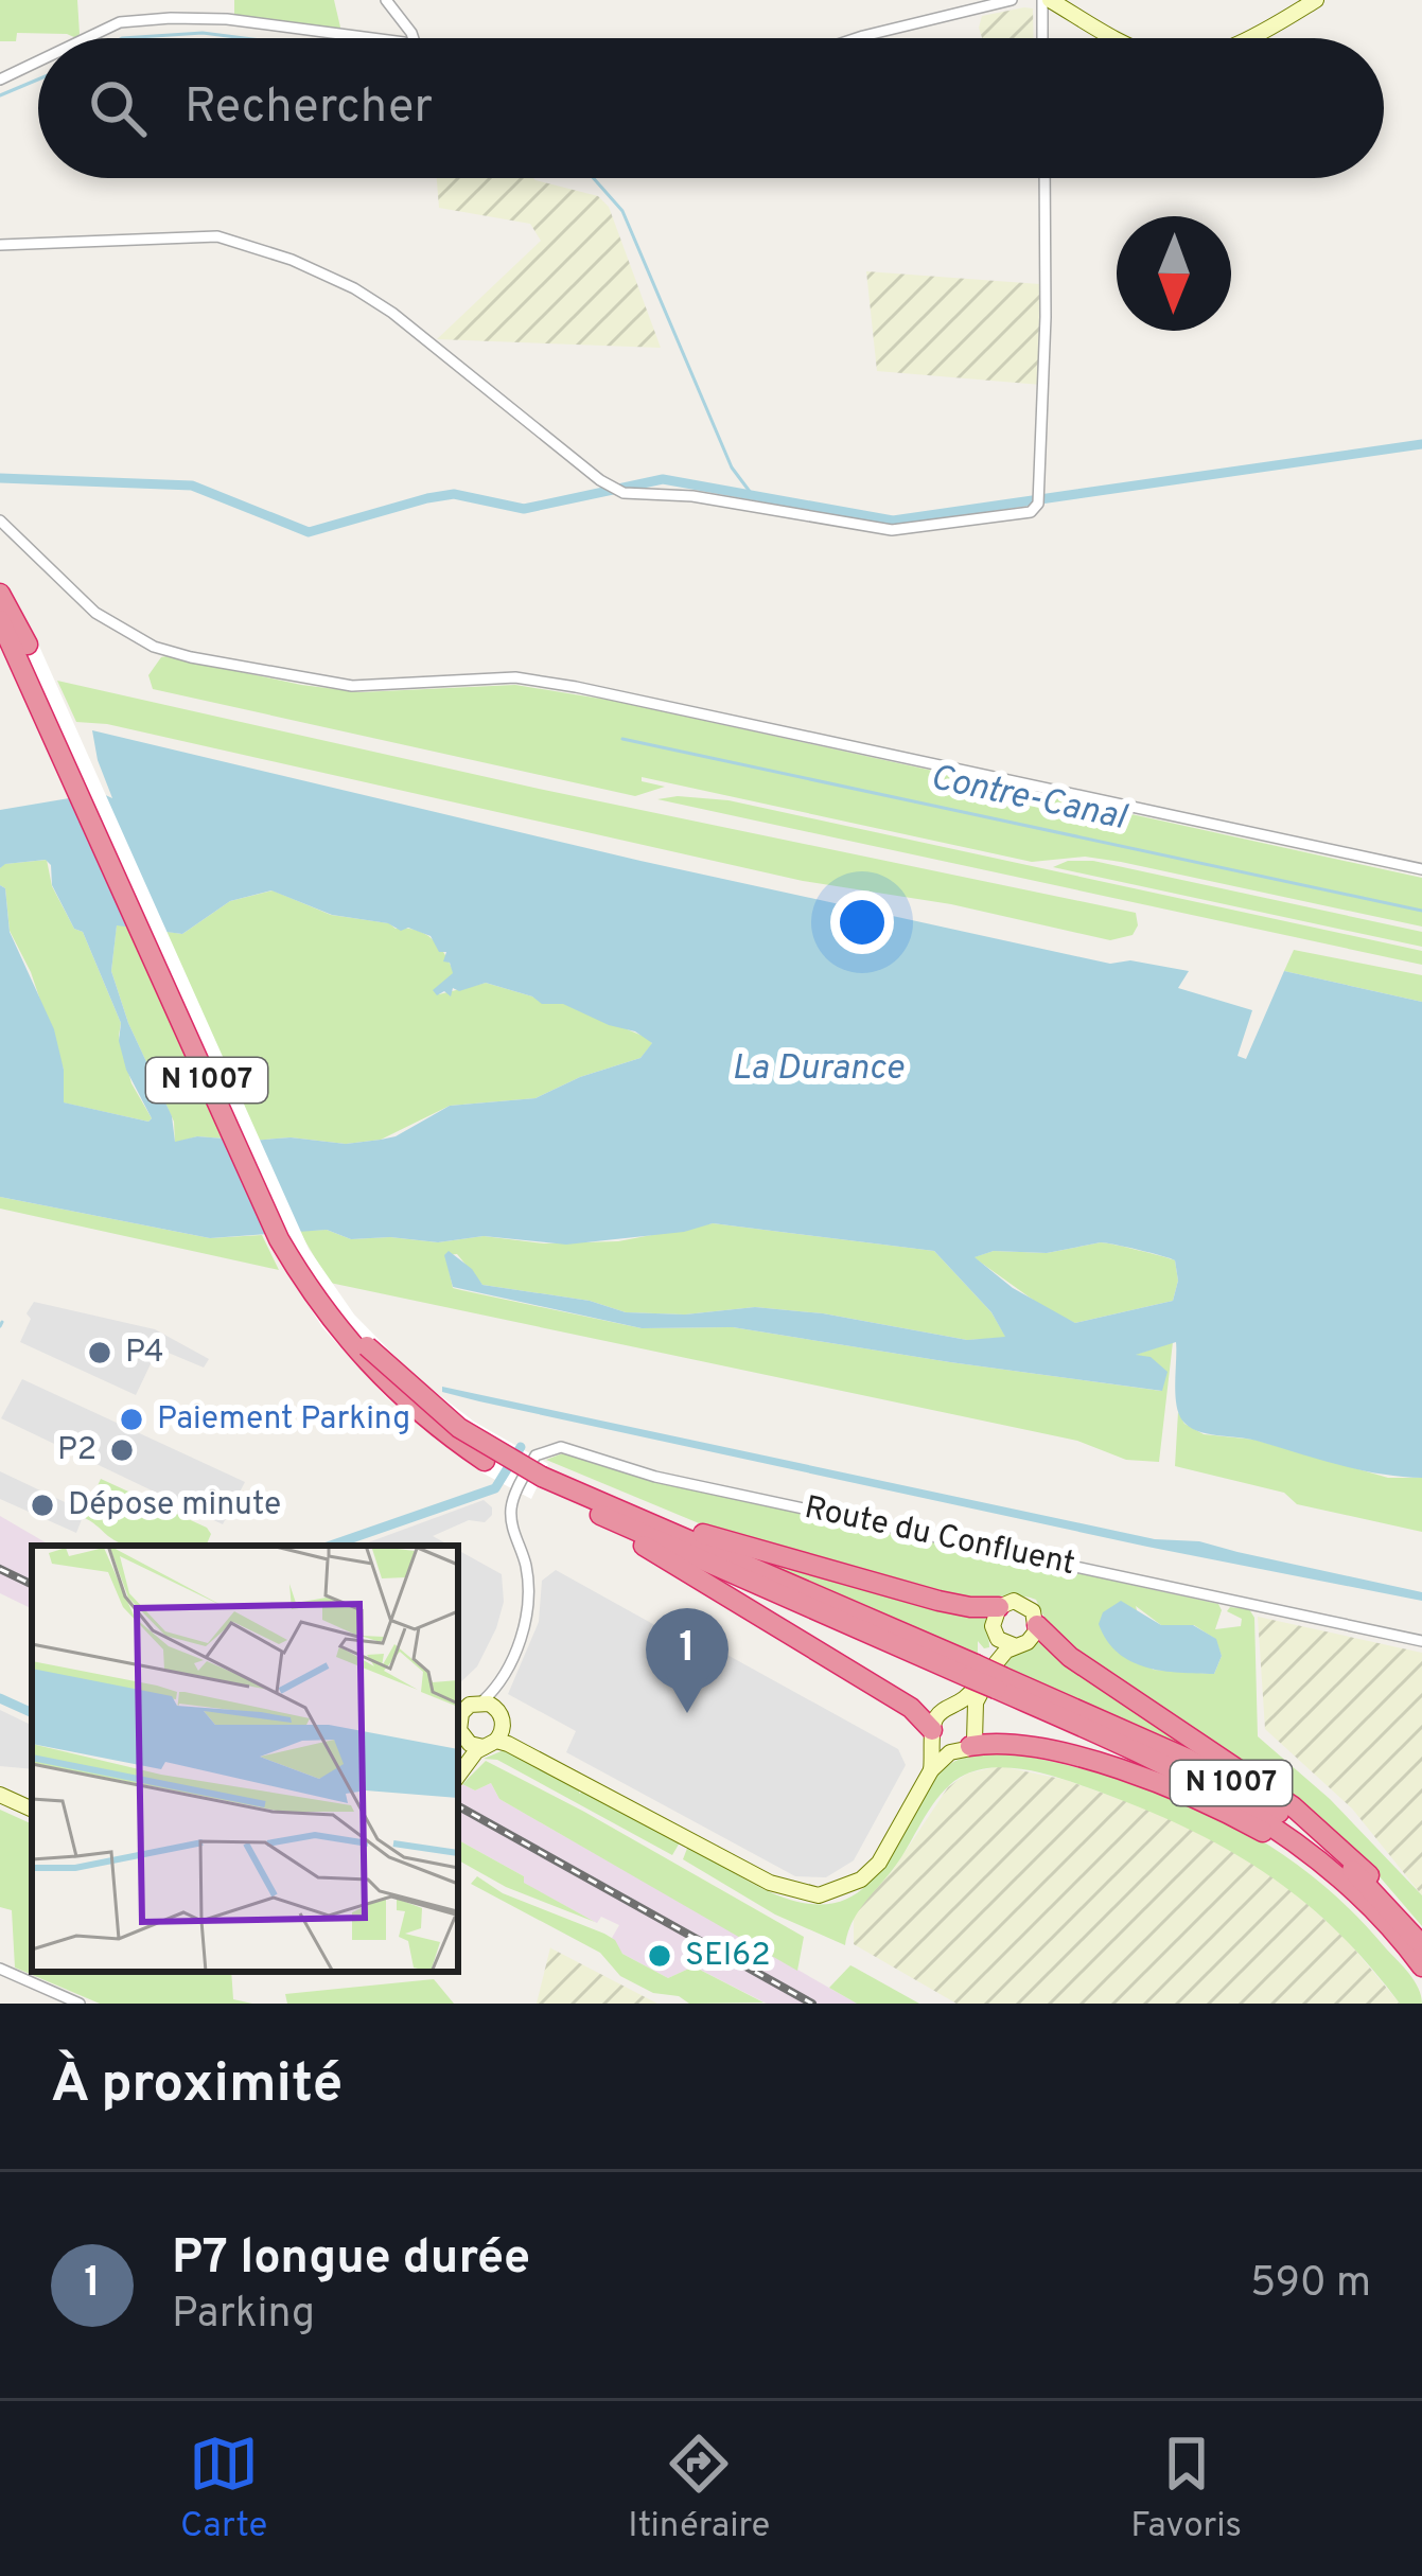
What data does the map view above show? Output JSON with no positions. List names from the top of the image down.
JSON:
{
  "streets": {
    "highway": ["N 1007"],
    "street": ["Route du Confluent"]
  },
  "water": ["Contre-Canal", "La Durance"],
  "places": [
    "P4",
    "Paiement Parking",
    "P2",
    "Dépose minute",
    "SEI62"
  ],
  "north": "bottom",
  "page": {
    "search": "Rechercher",
    "pins": "1",
    "heading": "À proximité",
    "list": [
      {
        "mark": "1",
        "name": "P7 longue durée",
        "note": "Parking",
        "value": "590 m"
      }
    ],
    "nav": ["Carte", "Itinéraire", "Favoris"]
  }
}
